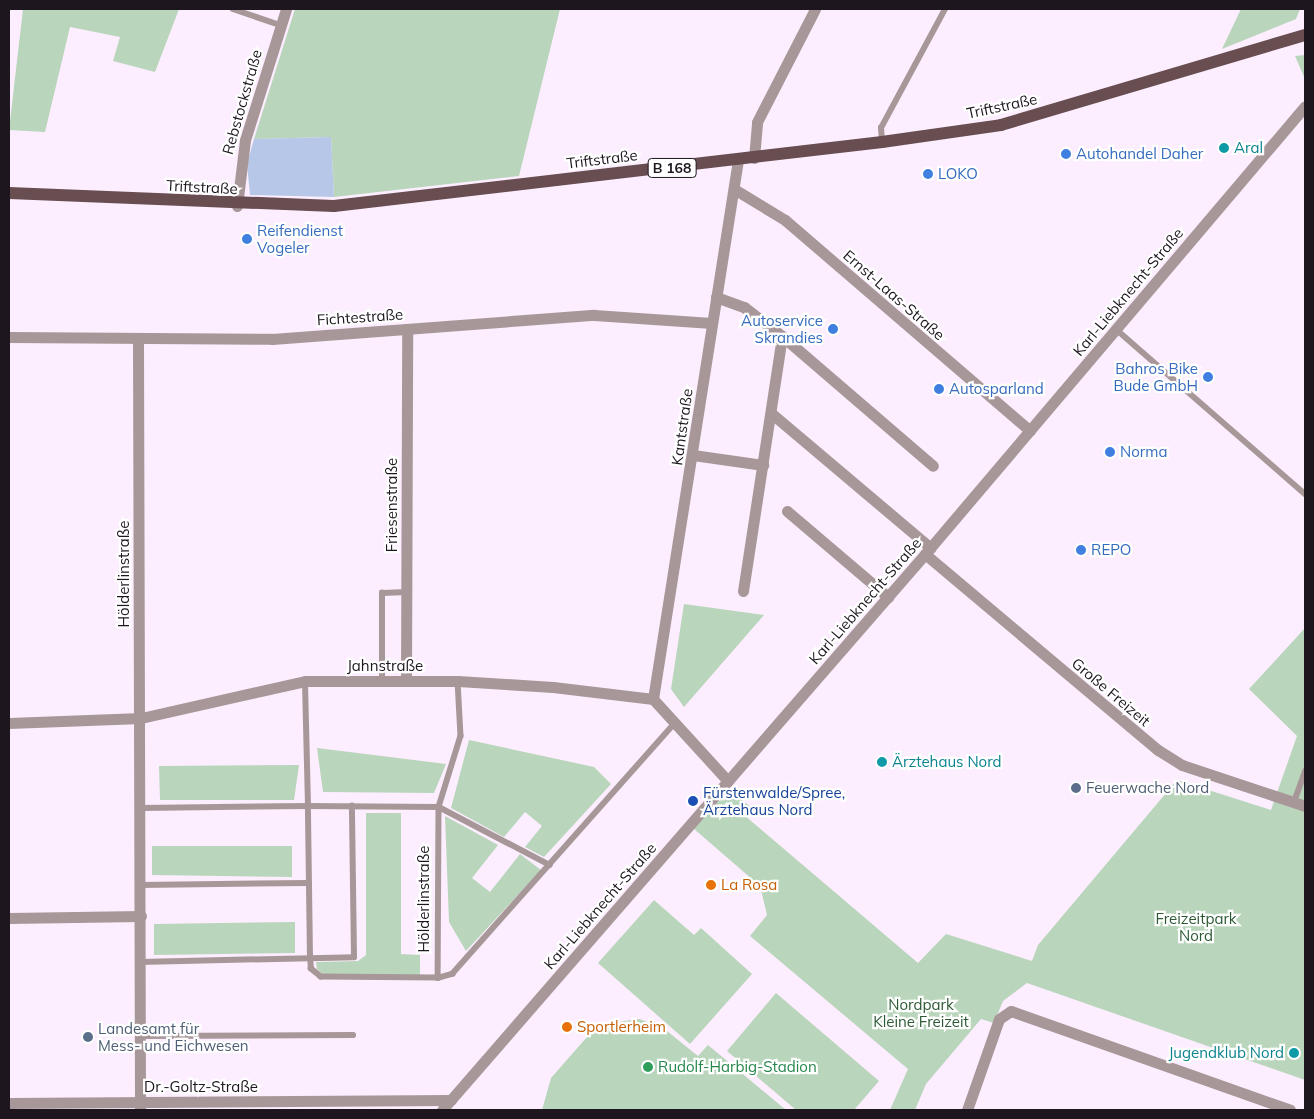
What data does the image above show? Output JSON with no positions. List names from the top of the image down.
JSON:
{
  "streets": {
    "main road": ["Triftstraße", "B 168"],
    "street": [
      "Rebstockstraße",
      "Karl-Liebknecht-Straße",
      "Ernst-Laas-Straße",
      "Fichtestraße",
      "Kantstraße",
      "Friesenstraße",
      "Hölderlinstraße",
      "Jahnstraße",
      "Große Freizeit",
      "Dr.-Goltz-Straße"
    ]
  },
  "crossings": [
    ["Rebstockstraße", "Triftstraße"],
    ["Triftstraße", "Kantstraße"],
    ["Karl-Liebknecht-Straße", "Ernst-Laas-Straße"],
    ["Karl-Liebknecht-Straße", "Große Freizeit"],
    ["Karl-Liebknecht-Straße", "Dr.-Goltz-Straße"],
    ["Ernst-Laas-Straße", "Kantstraße"],
    ["Fichtestraße", "Kantstraße"],
    ["Fichtestraße", "Friesenstraße"],
    ["Fichtestraße", "Hölderlinstraße"],
    ["Kantstraße", "Jahnstraße"],
    ["Friesenstraße", "Jahnstraße"],
    ["Hölderlinstraße", "Jahnstraße"],
    ["Hölderlinstraße", "Dr.-Goltz-Straße"]
  ],
  "parks": ["Freizeitpark Nord", "Nordpark Kleine Freizeit"],
  "places": [
    "Aral",
    "Autohandel Daher",
    "LOKO",
    "Reifendienst Vogeler",
    "Autoservice Skrandies",
    "Bahros Bike Bude GmbH",
    "Autosparland",
    "Norma",
    "REPO",
    "Ärztehaus Nord",
    "Feuerwache Nord",
    "Fürstenwalde/Spree, Ärztehaus Nord",
    "La Rosa",
    "Sportlerheim",
    "Landesamt für Mess- und Eichwesen",
    "Jugendklub Nord",
    "Rudolf-Harbig-Stadion"
  ]
}
